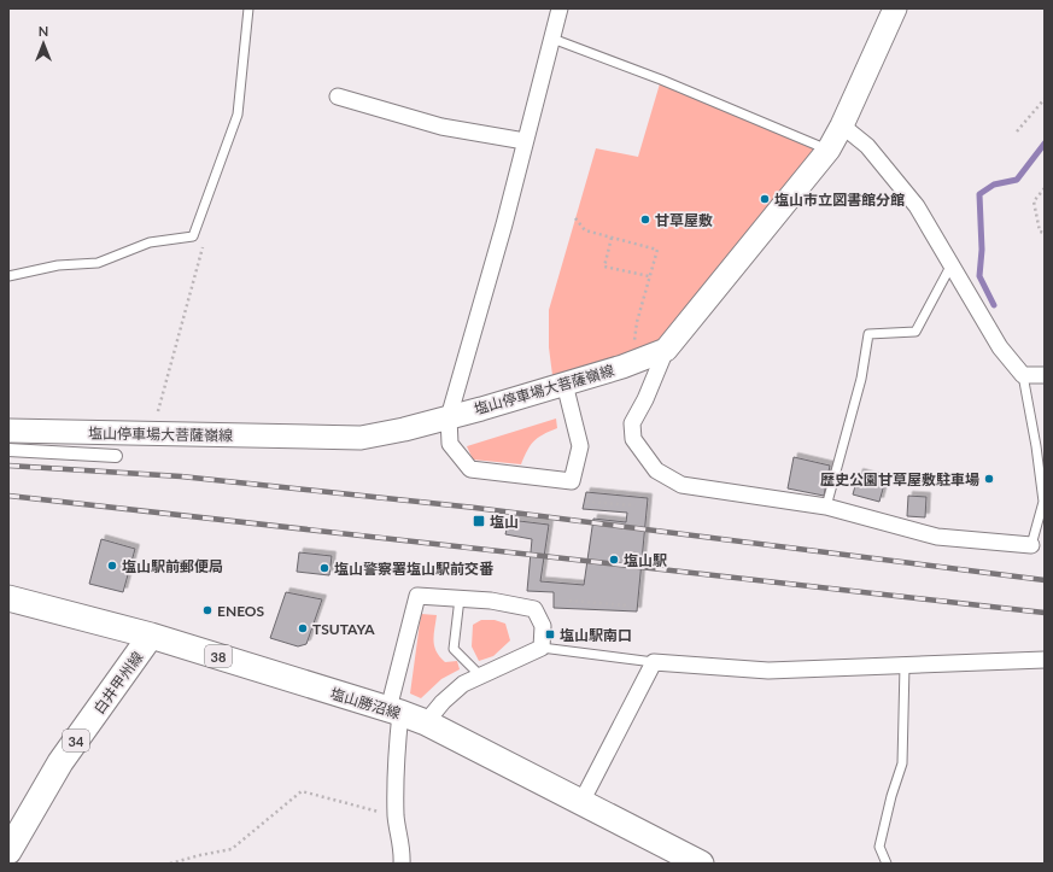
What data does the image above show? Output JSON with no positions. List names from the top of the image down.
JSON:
{
  "streets": {
    "main road": [
      "塩山停車場大菩薩嶺線",
      "38",
      "白井甲州線",
      "塩山勝沼線",
      "34"
    ]
  },
  "crossings": [
    ["白井甲州線", "塩山勝沼線"]
  ],
  "places": {
    "other": [
      "塩山市立図書館分館",
      "甘草屋敷",
      "歴史公園甘草屋敷駐車場",
      "塩山駅",
      "塩山駅前郵便局",
      "塩山警察署塩山駅前交番",
      "ENEOS",
      "TSUTAYA"
    ],
    "transit": ["塩山", "塩山駅南口"]
  },
  "north": "top"
}
